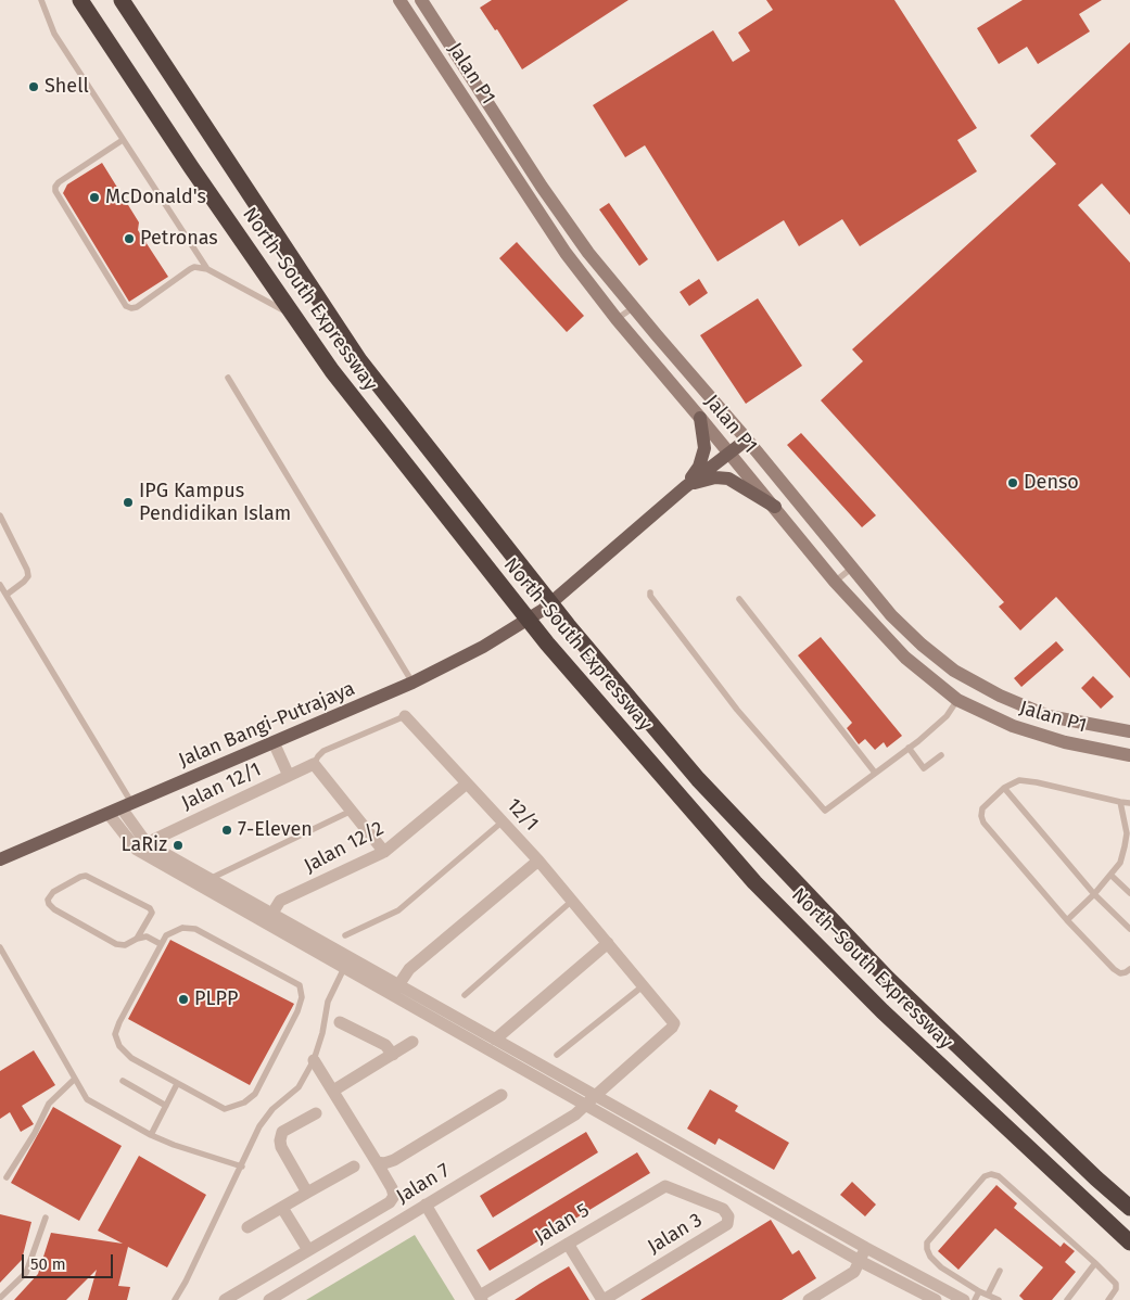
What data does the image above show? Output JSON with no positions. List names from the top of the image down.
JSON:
{
  "streets": {
    "highway": ["North–South Expressway"],
    "main road": ["Jalan P1", "Jalan Bangi-Putrajaya"],
    "street": [
      "Jalan 12/1",
      "12/1",
      "Jalan 12/2",
      "Jalan 7",
      "Jalan 5",
      "Jalan 3"
    ]
  },
  "crossings": [
    ["Jalan P1", "Jalan Bangi-Putrajaya"],
    ["12/1", "Jalan 12/2"],
    ["12/1", "Jalan 7"],
    ["Jalan 5", "Jalan 3"]
  ],
  "places": [
    "Shell",
    "McDonald's",
    "Petronas",
    "Denso",
    "IPG Kampus Pendidikan Islam",
    "7-Eleven",
    "LaRiz",
    "PLPP"
  ],
  "scale_bar": "50 m"
}
